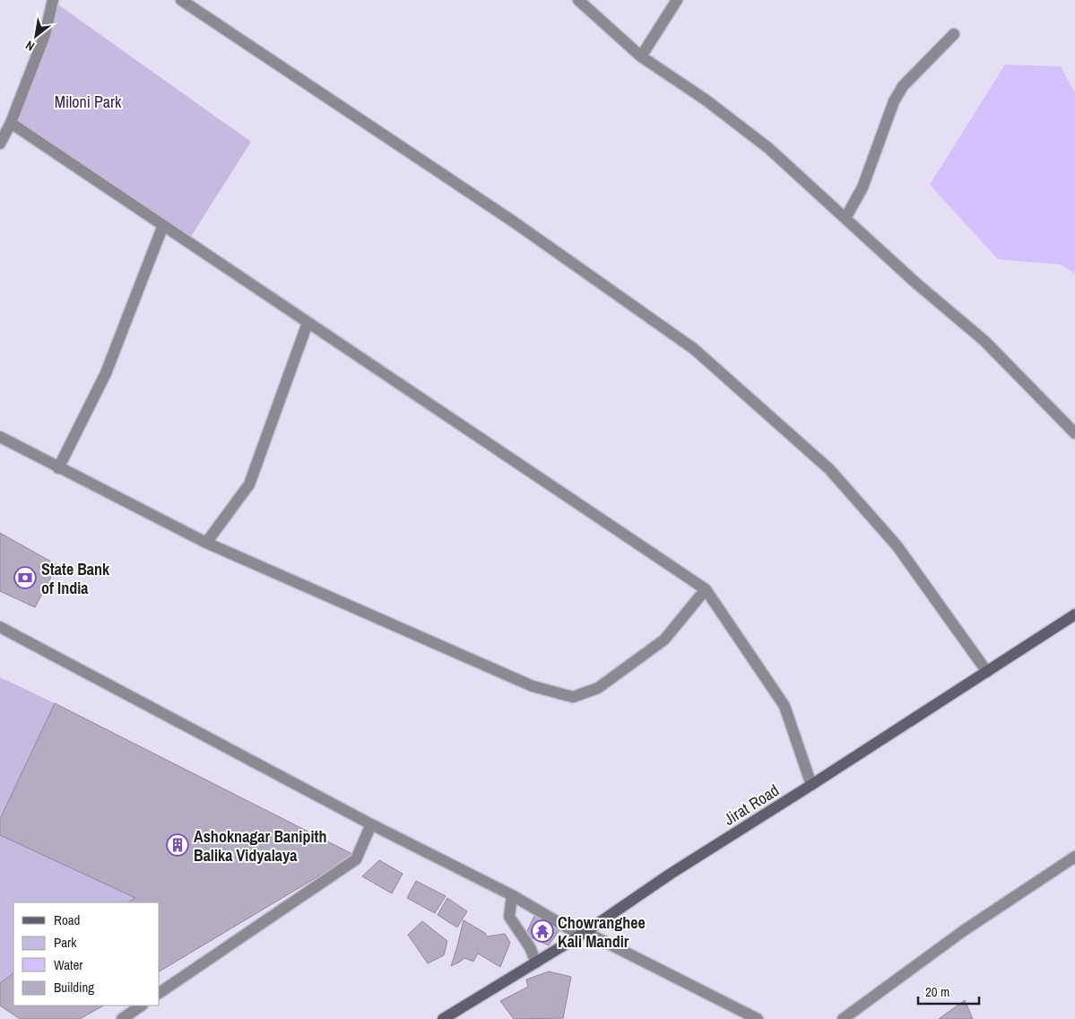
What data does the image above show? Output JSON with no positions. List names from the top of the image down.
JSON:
{
  "streets": {
    "main road": ["Jirat Road"]
  },
  "parks": ["Miloni Park"],
  "places": {
    "bank": ["State Bank of India"],
    "building": ["Ashoknagar Banipith Balika Vidyalaya"],
    "temple": ["Chowranghee Kali Mandir"]
  },
  "legend": [
    "Road",
    "Park",
    "Water",
    "Building"
  ],
  "scale_bar": "20 m",
  "north": "bottom left"
}
